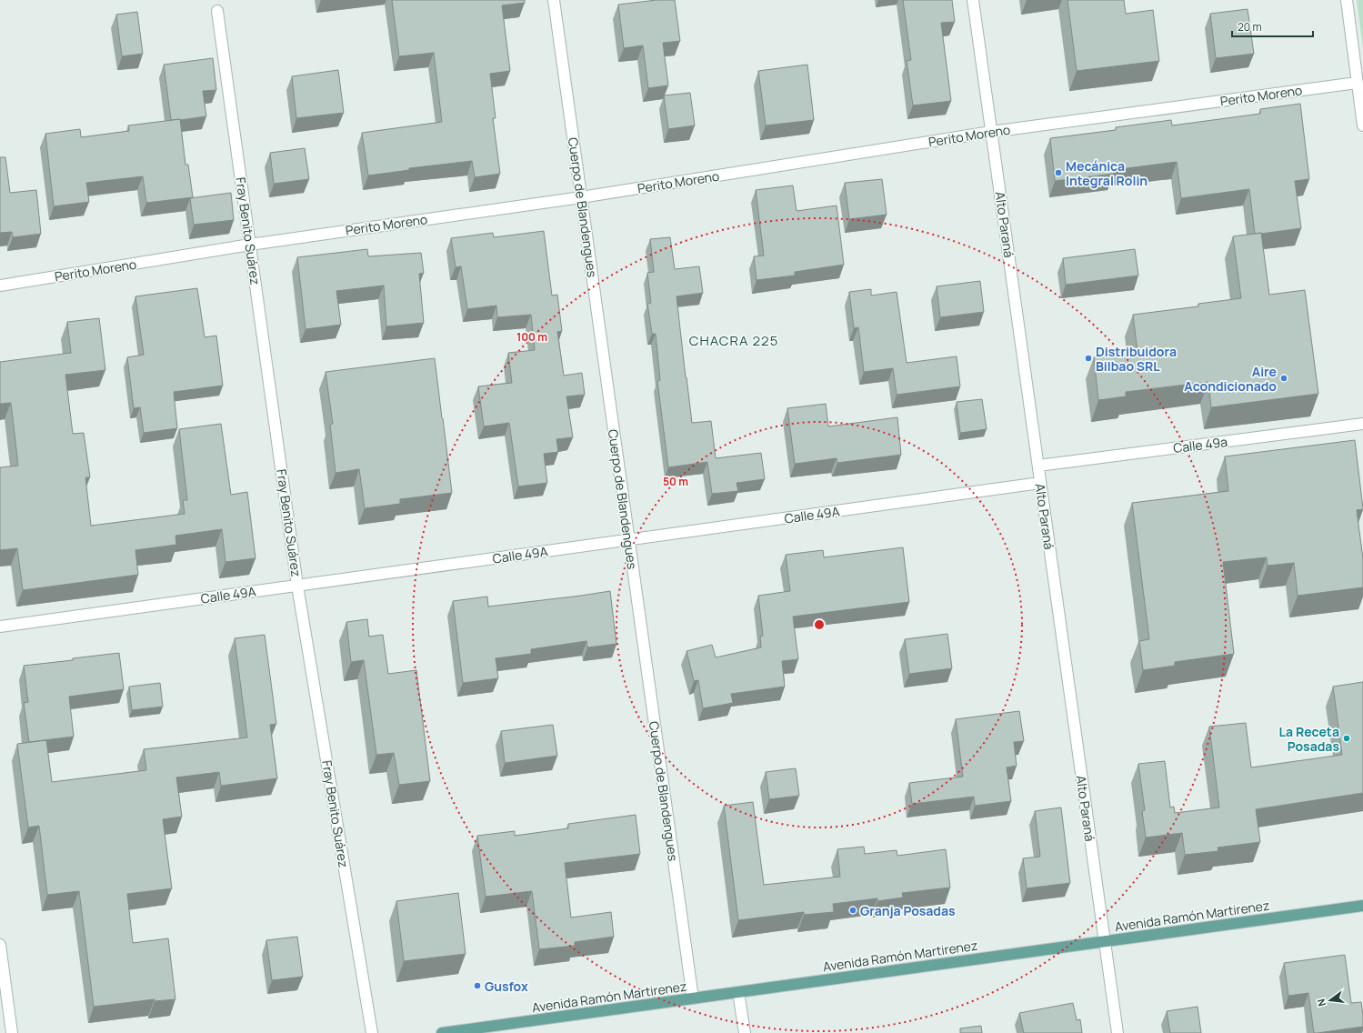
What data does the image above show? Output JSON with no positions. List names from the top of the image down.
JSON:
{
  "streets": {
    "main road": ["Avenida Ramón Martirenez"],
    "street": [
      "Perito Moreno",
      "Cuerpo de Blandengues",
      "Alto Paraná",
      "Fray Benito Suárez",
      "Calle 49a",
      "Calle 49A"
    ]
  },
  "crossings": [
    ["Perito Moreno", "Cuerpo de Blandengues"],
    ["Perito Moreno", "Alto Paraná"],
    ["Perito Moreno", "Fray Benito Suárez"],
    ["Cuerpo de Blandengues", "Calle 49A"],
    ["Cuerpo de Blandengues", "Avenida Ramón Martirenez"],
    ["Alto Paraná", "Calle 49a"],
    ["Alto Paraná", "Calle 49A"],
    ["Alto Paraná", "Avenida Ramón Martirenez"],
    ["Fray Benito Suárez", "Calle 49A"]
  ],
  "districts": ["CHACRA 225"],
  "places": [
    "Mecánica Integral Rolin",
    "Distribuidora Bilbao SRL",
    "Aire Acondicionado",
    "La Receta Posadas",
    "Granja Posadas",
    "Gusfox"
  ],
  "scale_bar": "20 m",
  "north": "left",
  "rings": ["100 m", "50 m"]
}
